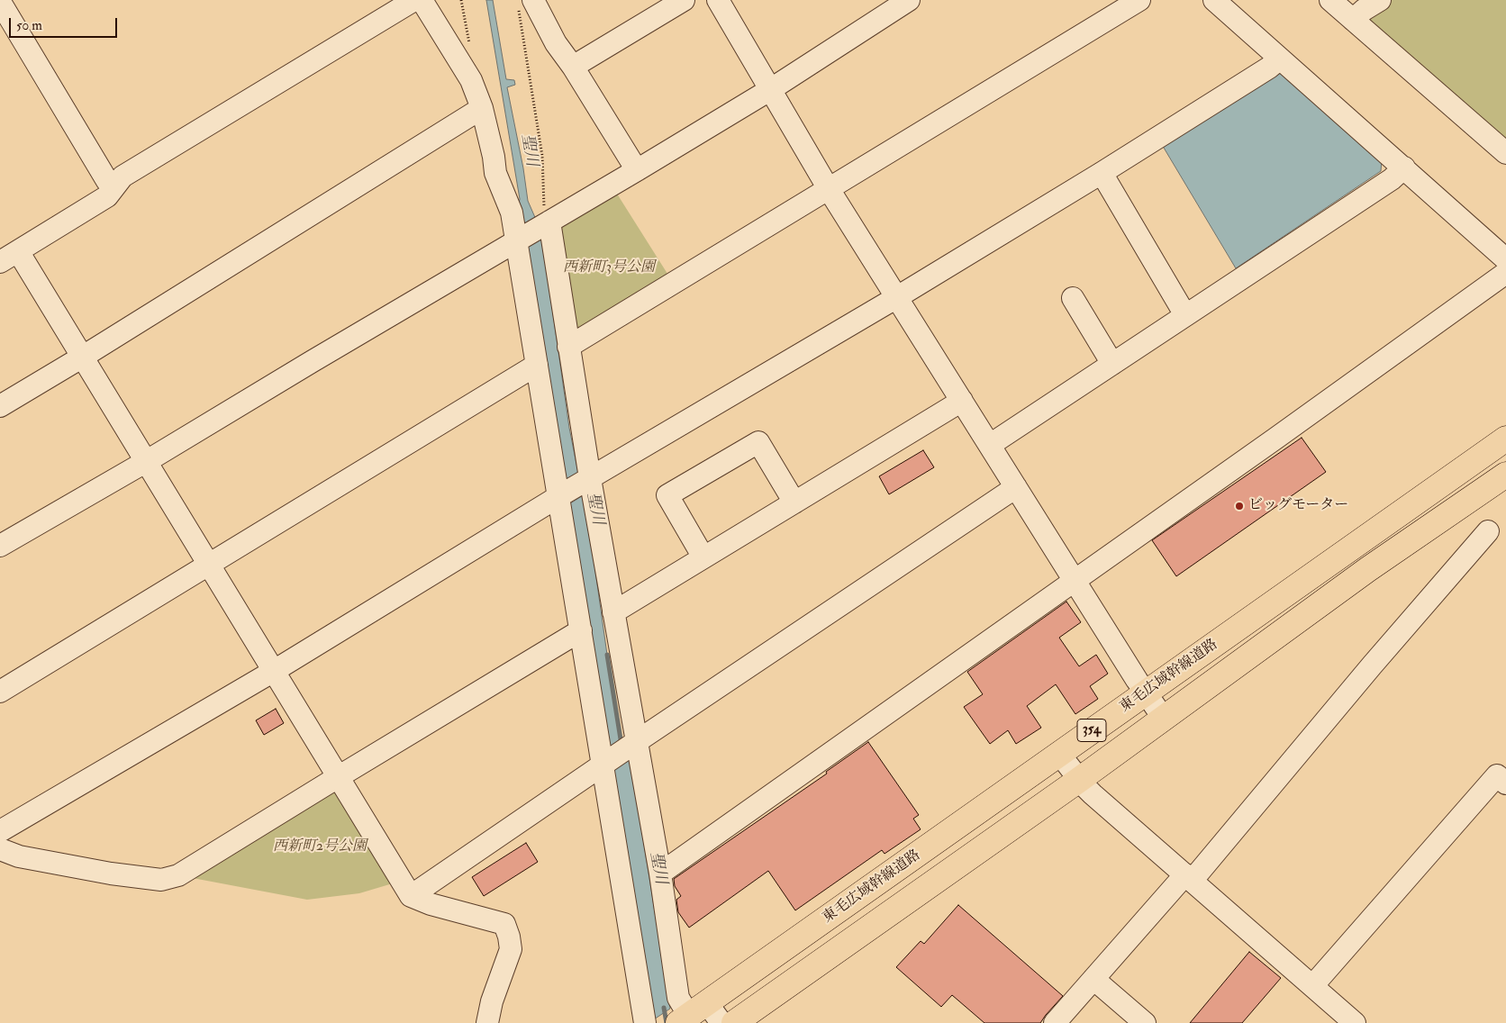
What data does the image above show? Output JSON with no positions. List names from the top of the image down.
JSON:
{
  "streets": {
    "highway": ["東毛広域幹線道路", "354"]
  },
  "water": ["聖川"],
  "parks": ["西新町3号公園", "西新町2号公園"],
  "places": ["ビッグモーター"],
  "scale_bar": "50 m"
}
